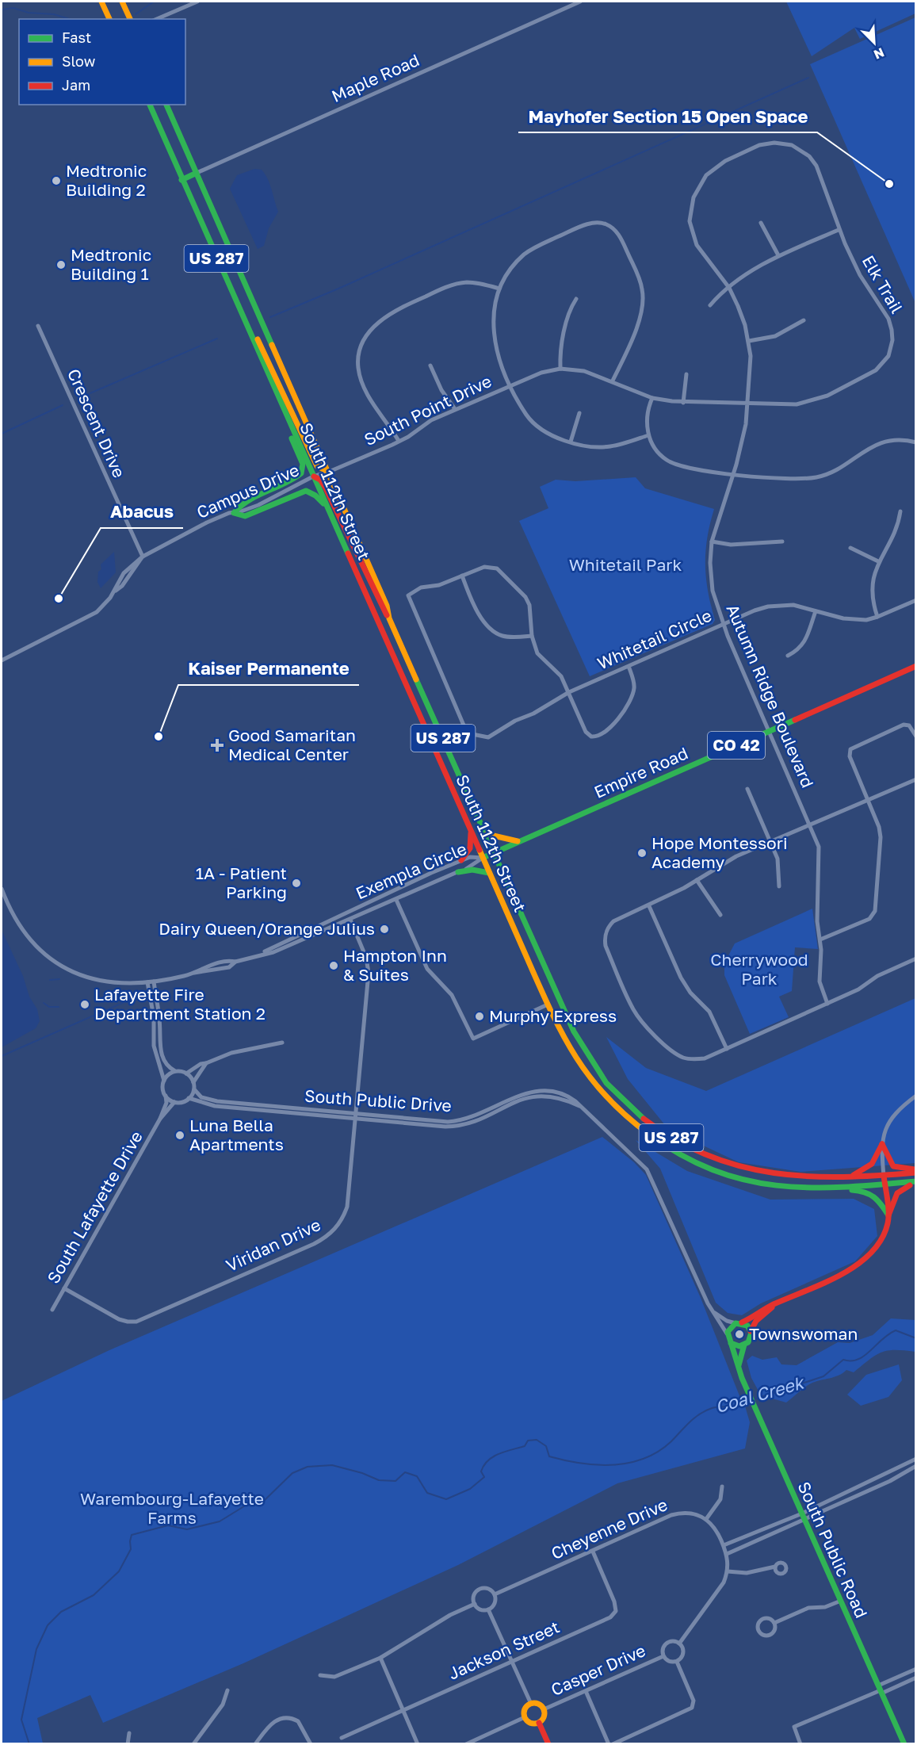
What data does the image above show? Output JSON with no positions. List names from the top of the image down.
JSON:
{
  "streets": {
    "main road": [
      "Maple Road",
      "US 287",
      "South 112th Street",
      "CO 42",
      "Empire Road",
      "South Public Road"
    ],
    "street": [
      "Elk Trail",
      "South Point Drive",
      "Crescent Drive",
      "Campus Drive",
      "Whitetail Circle",
      "Autumn Ridge Boulevard",
      "Exempla Circle",
      "South Public Drive",
      "South Lafayette Drive",
      "Viridan Drive",
      "Cheyenne Drive",
      "Jackson Street",
      "Casper Drive"
    ]
  },
  "crossings": [
    ["Maple Road", "South 112th Street"],
    ["US 287", "South 112th Street"],
    ["Elk Trail", "South Point Drive"],
    ["Elk Trail", "Autumn Ridge Boulevard"],
    ["South Point Drive", "Campus Drive"],
    ["South Point Drive", "South 112th Street"],
    ["South Point Drive", "Autumn Ridge Boulevard"],
    ["Crescent Drive", "Campus Drive"],
    ["Campus Drive", "South 112th Street"],
    ["South 112th Street", "Empire Road"],
    ["South 112th Street", "Exempla Circle"],
    ["Whitetail Circle", "Autumn Ridge Boulevard"],
    ["Autumn Ridge Boulevard", "Empire Road"],
    ["Empire Road", "Exempla Circle"],
    ["Exempla Circle", "Viridan Drive"],
    ["South Public Drive", "South Lafayette Drive"],
    ["South Public Drive", "Viridan Drive"],
    ["South Lafayette Drive", "Viridan Drive"],
    ["Cheyenne Drive", "Jackson Street"]
  ],
  "water": ["Coal Creek"],
  "parks": ["Whitetail Park", "Cherrywood Park", "Warembourg-Lafayette Farms"],
  "places": {
    "other": [
      "Medtronic Building 2",
      "Mayhofer Section 15 Open Space",
      "Medtronic Building 1",
      "Abacus",
      "Kaiser Permanente",
      "Hope Montessori Academy",
      "1A - Patient Parking",
      "Dairy Queen/Orange Julius",
      "Hampton Inn & Suites",
      "Lafayette Fire Department Station 2",
      "Murphy Express",
      "Luna Bella Apartments",
      "Townswoman"
    ],
    "health": ["Good Samaritan Medical Center"]
  },
  "legend": ["Fast", "Slow", "Jam"],
  "north": "bottom right"
}
